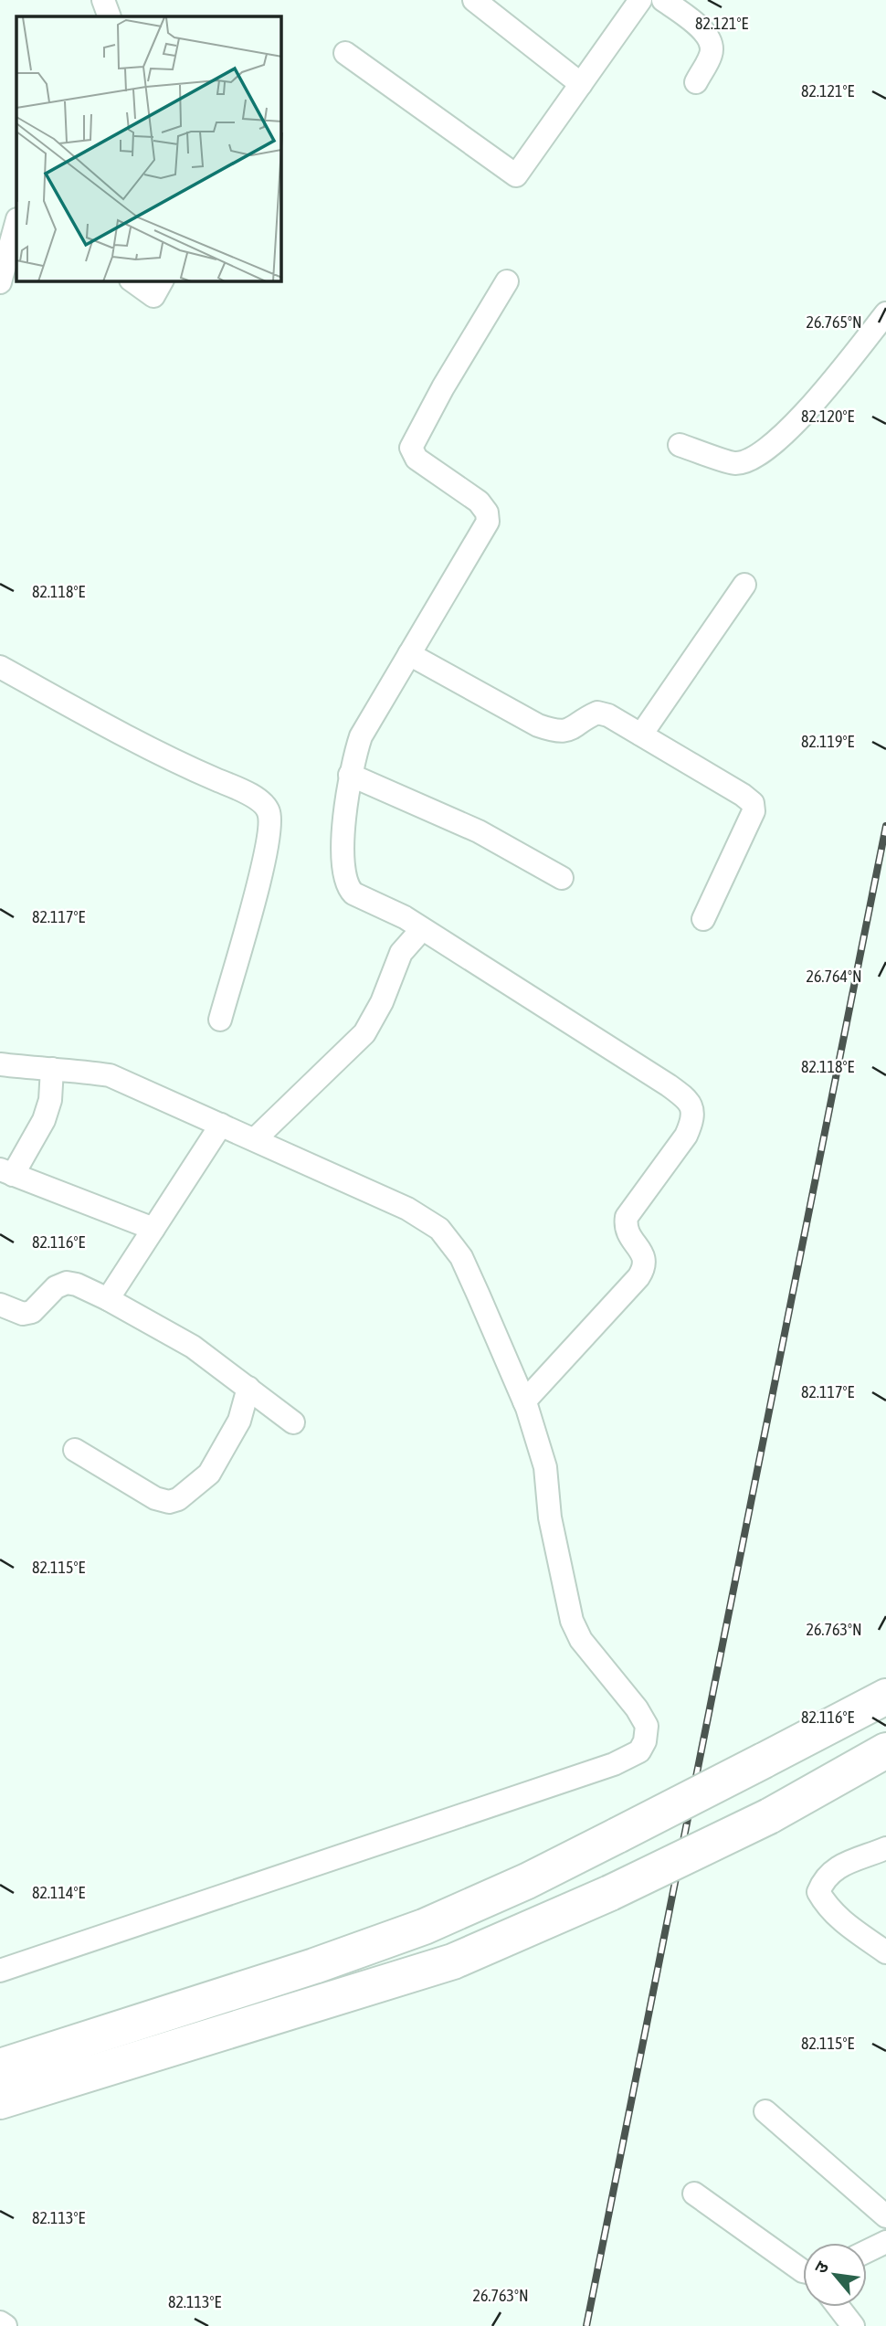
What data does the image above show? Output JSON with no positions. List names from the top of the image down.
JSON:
{
  "north": "top left",
  "coordinates": [
    "82.121°E",
    "26.765°N",
    "82.120°E",
    "82.118°E",
    "82.119°E",
    "82.117°E",
    "26.764°N",
    "82.116°E",
    "82.115°E",
    "26.763°N",
    "82.114°E",
    "82.113°E"
  ]
}
